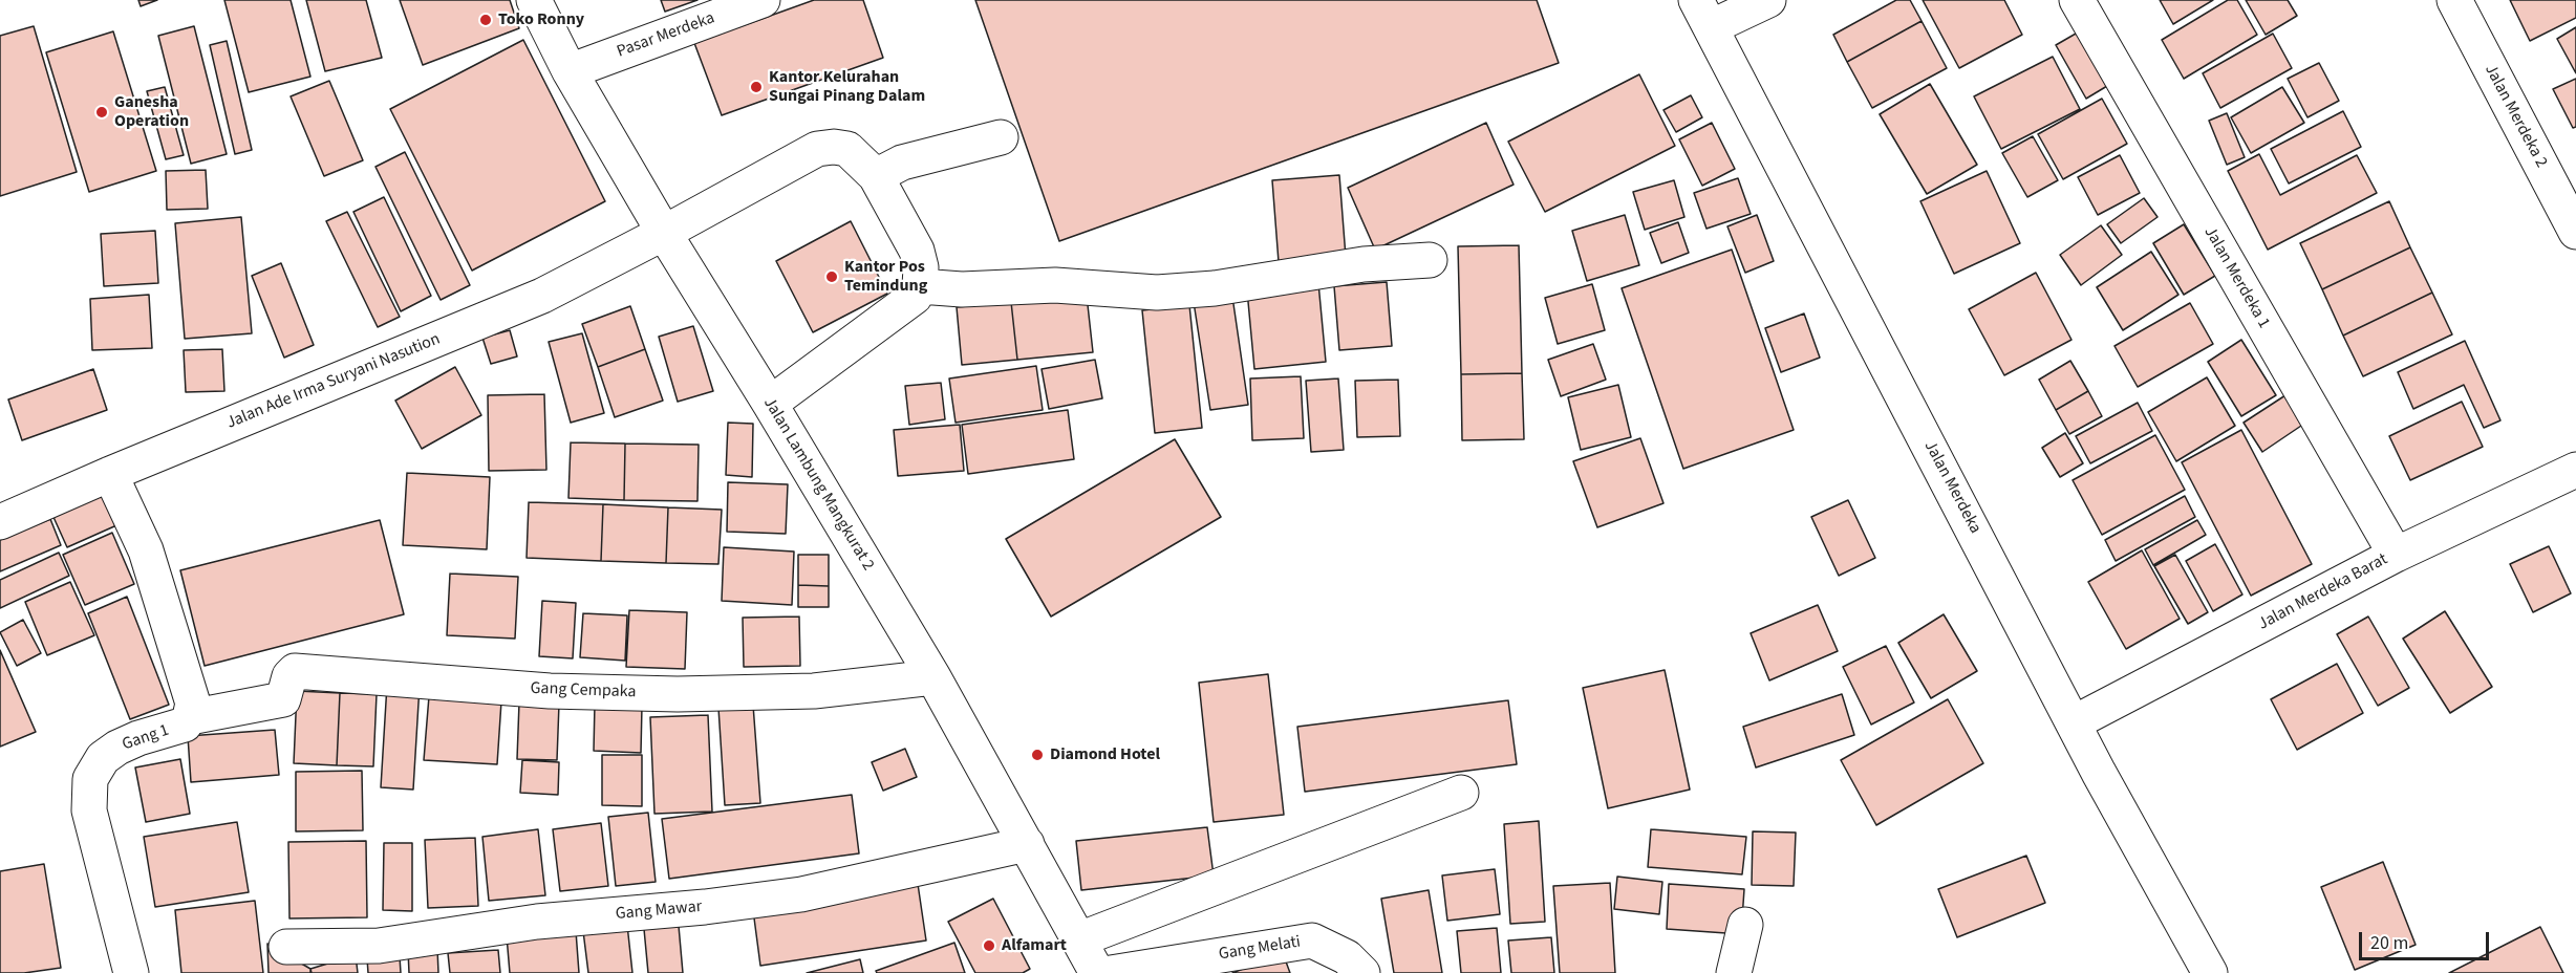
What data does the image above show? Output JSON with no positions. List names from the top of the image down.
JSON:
{
  "streets": {
    "street": [
      "Pasar Merdeka",
      "Jalan Merdeka 2",
      "Jalan Merdeka 1",
      "Jalan Ade Irma Suryani Nasution",
      "Jalan Lambung Mangkurat 2",
      "Jalan Merdeka",
      "Jalan Merdeka Barat",
      "Gang Cempaka",
      "Gang 1",
      "Gang Mawar",
      "Gang Melati"
    ]
  },
  "crossings": [
    ["Pasar Merdeka", "Jalan Lambung Mangkurat 2"],
    ["Jalan Merdeka 1", "Jalan Merdeka Barat"],
    ["Jalan Ade Irma Suryani Nasution", "Jalan Lambung Mangkurat 2"],
    ["Jalan Ade Irma Suryani Nasution", "Gang 1"],
    ["Jalan Lambung Mangkurat 2", "Gang Cempaka"],
    ["Jalan Lambung Mangkurat 2", "Gang Mawar"],
    ["Jalan Merdeka", "Jalan Merdeka Barat"],
    ["Gang Cempaka", "Gang 1"]
  ],
  "places": [
    "Toko Ronny",
    "Kantor Kelurahan Sungai Pinang Dalam",
    "Ganesha Operation",
    "Kantor Pos Temindung",
    "Diamond Hotel",
    "Alfamart"
  ],
  "scale_bar": "20 m"
}
